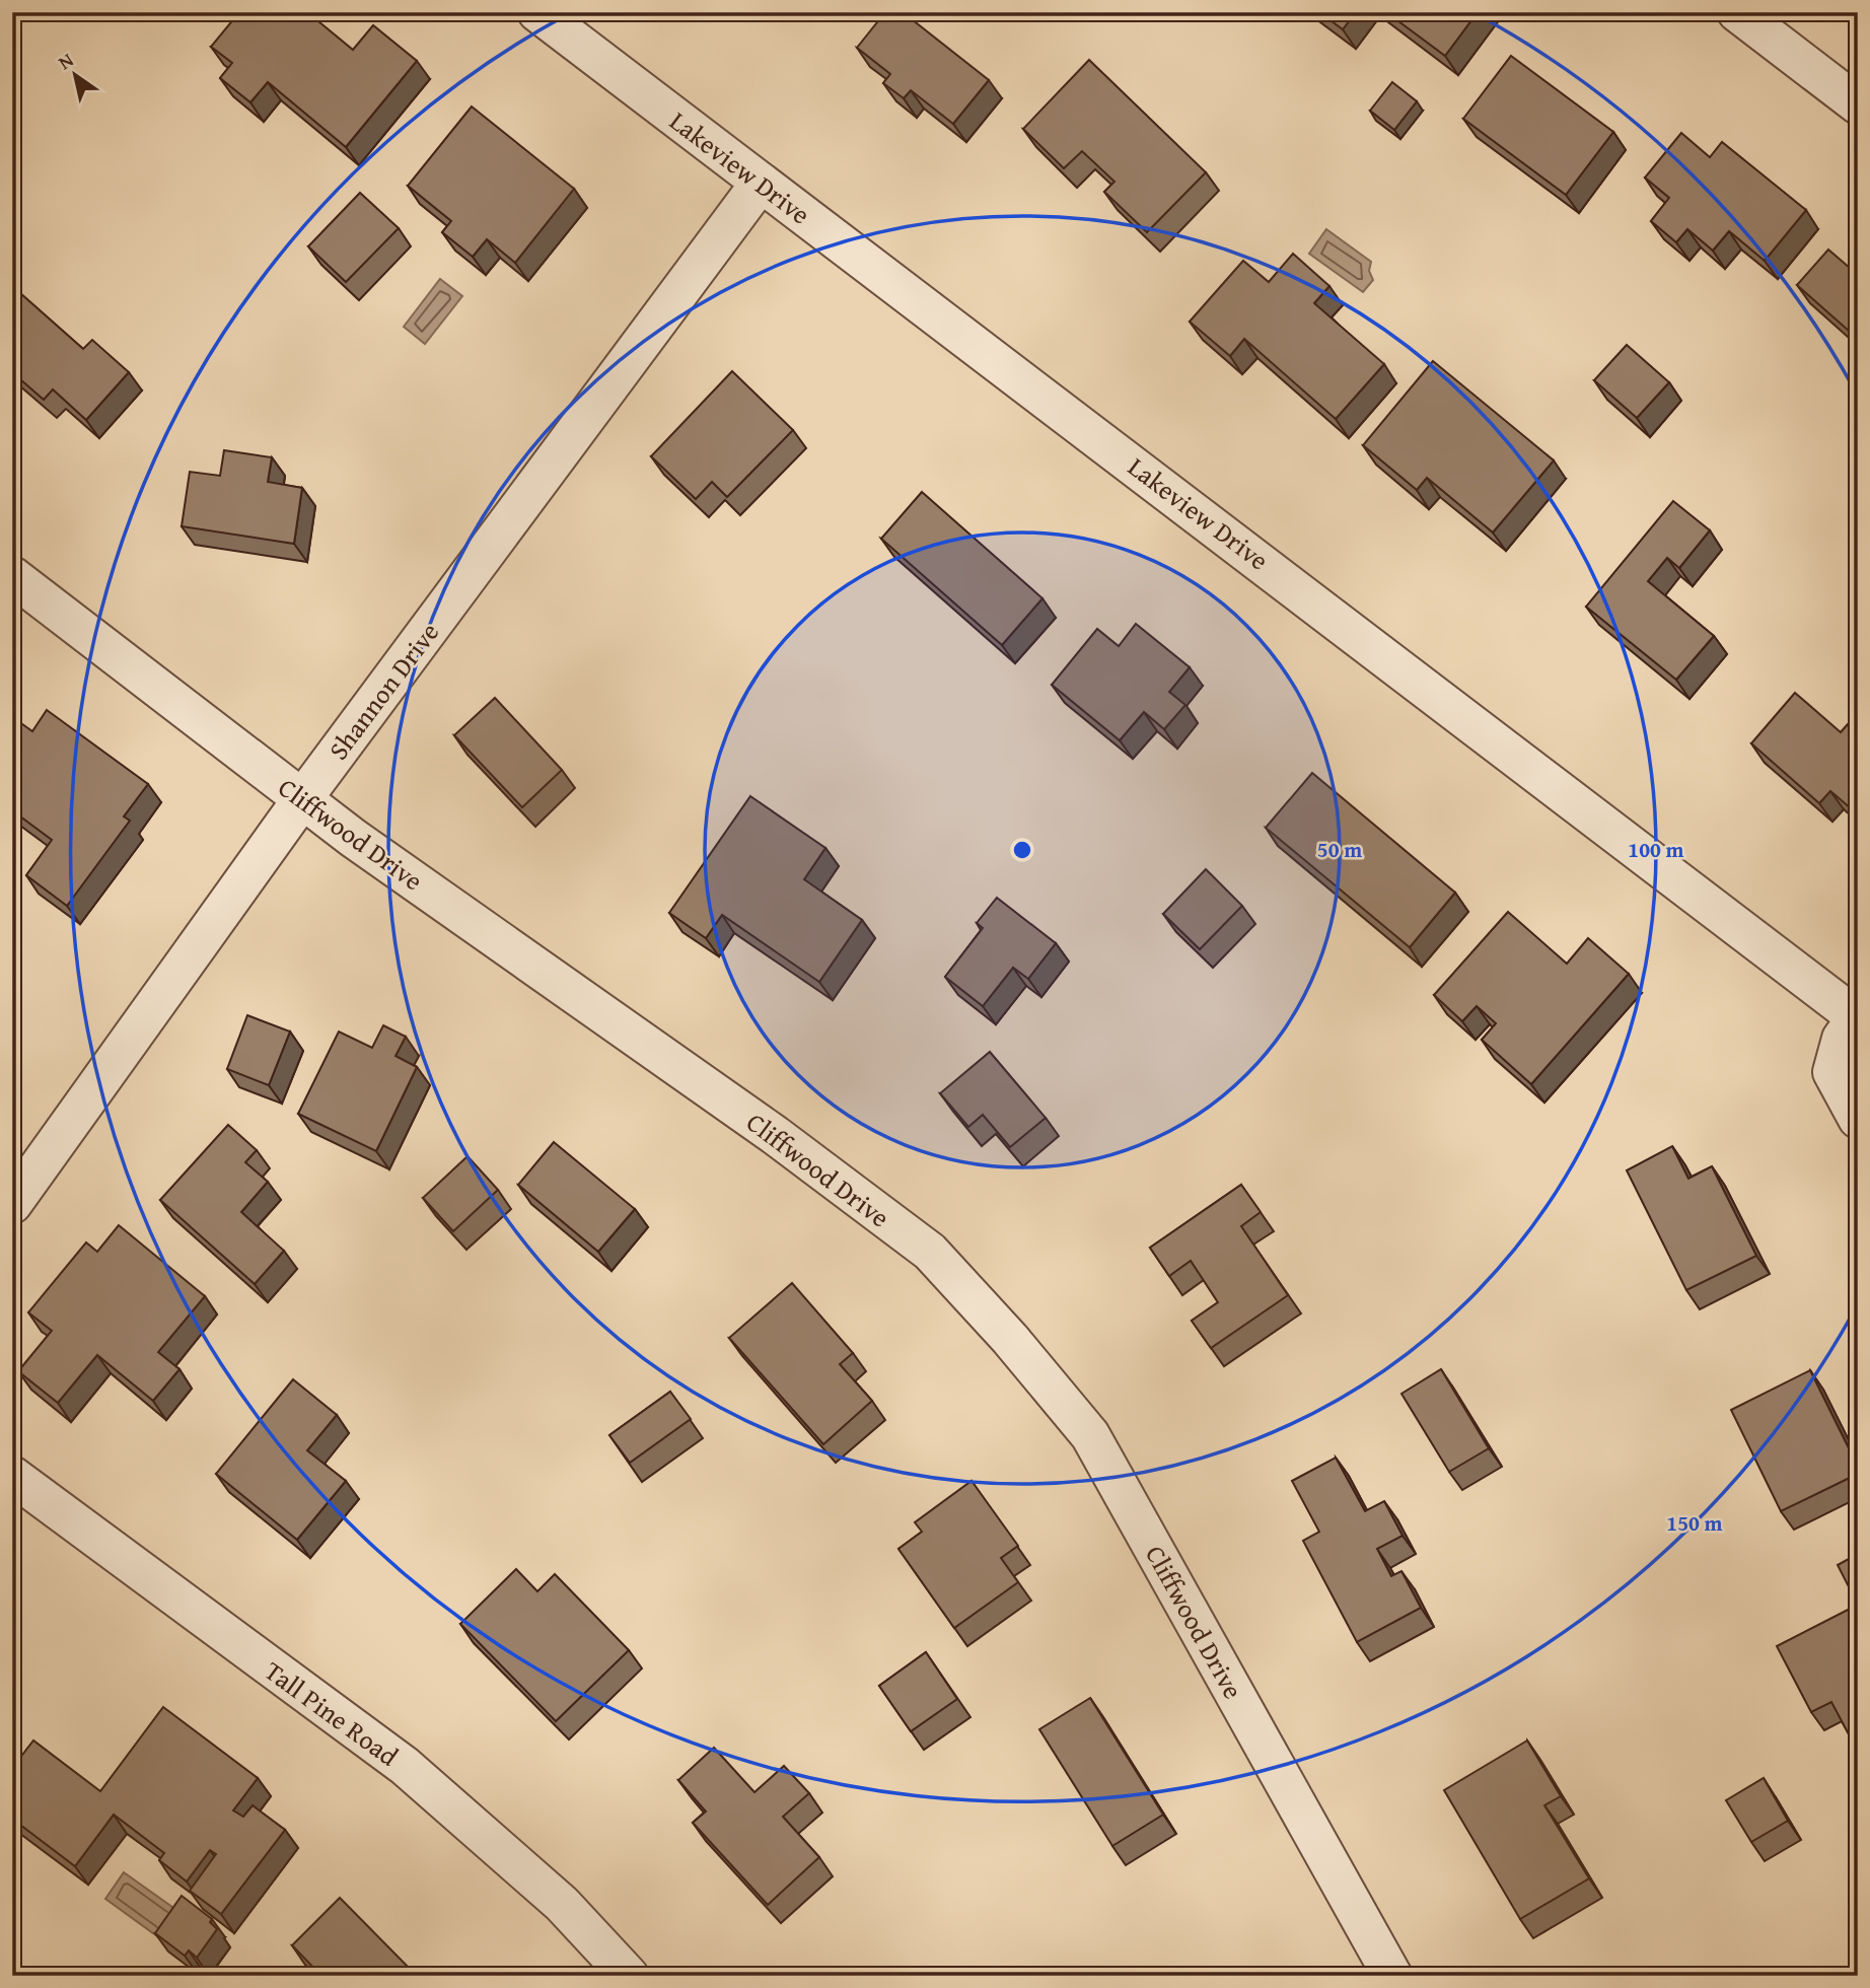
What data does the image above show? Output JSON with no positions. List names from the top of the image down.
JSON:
{
  "streets": {
    "street": [
      "Lakeview Drive",
      "Shannon Drive",
      "Cliffwood Drive",
      "Tall Pine Road"
    ]
  },
  "crossings": [
    ["Lakeview Drive", "Shannon Drive"],
    ["Shannon Drive", "Cliffwood Drive"]
  ],
  "north": "top left",
  "rings": ["50 m", "100 m", "150 m"]
}
